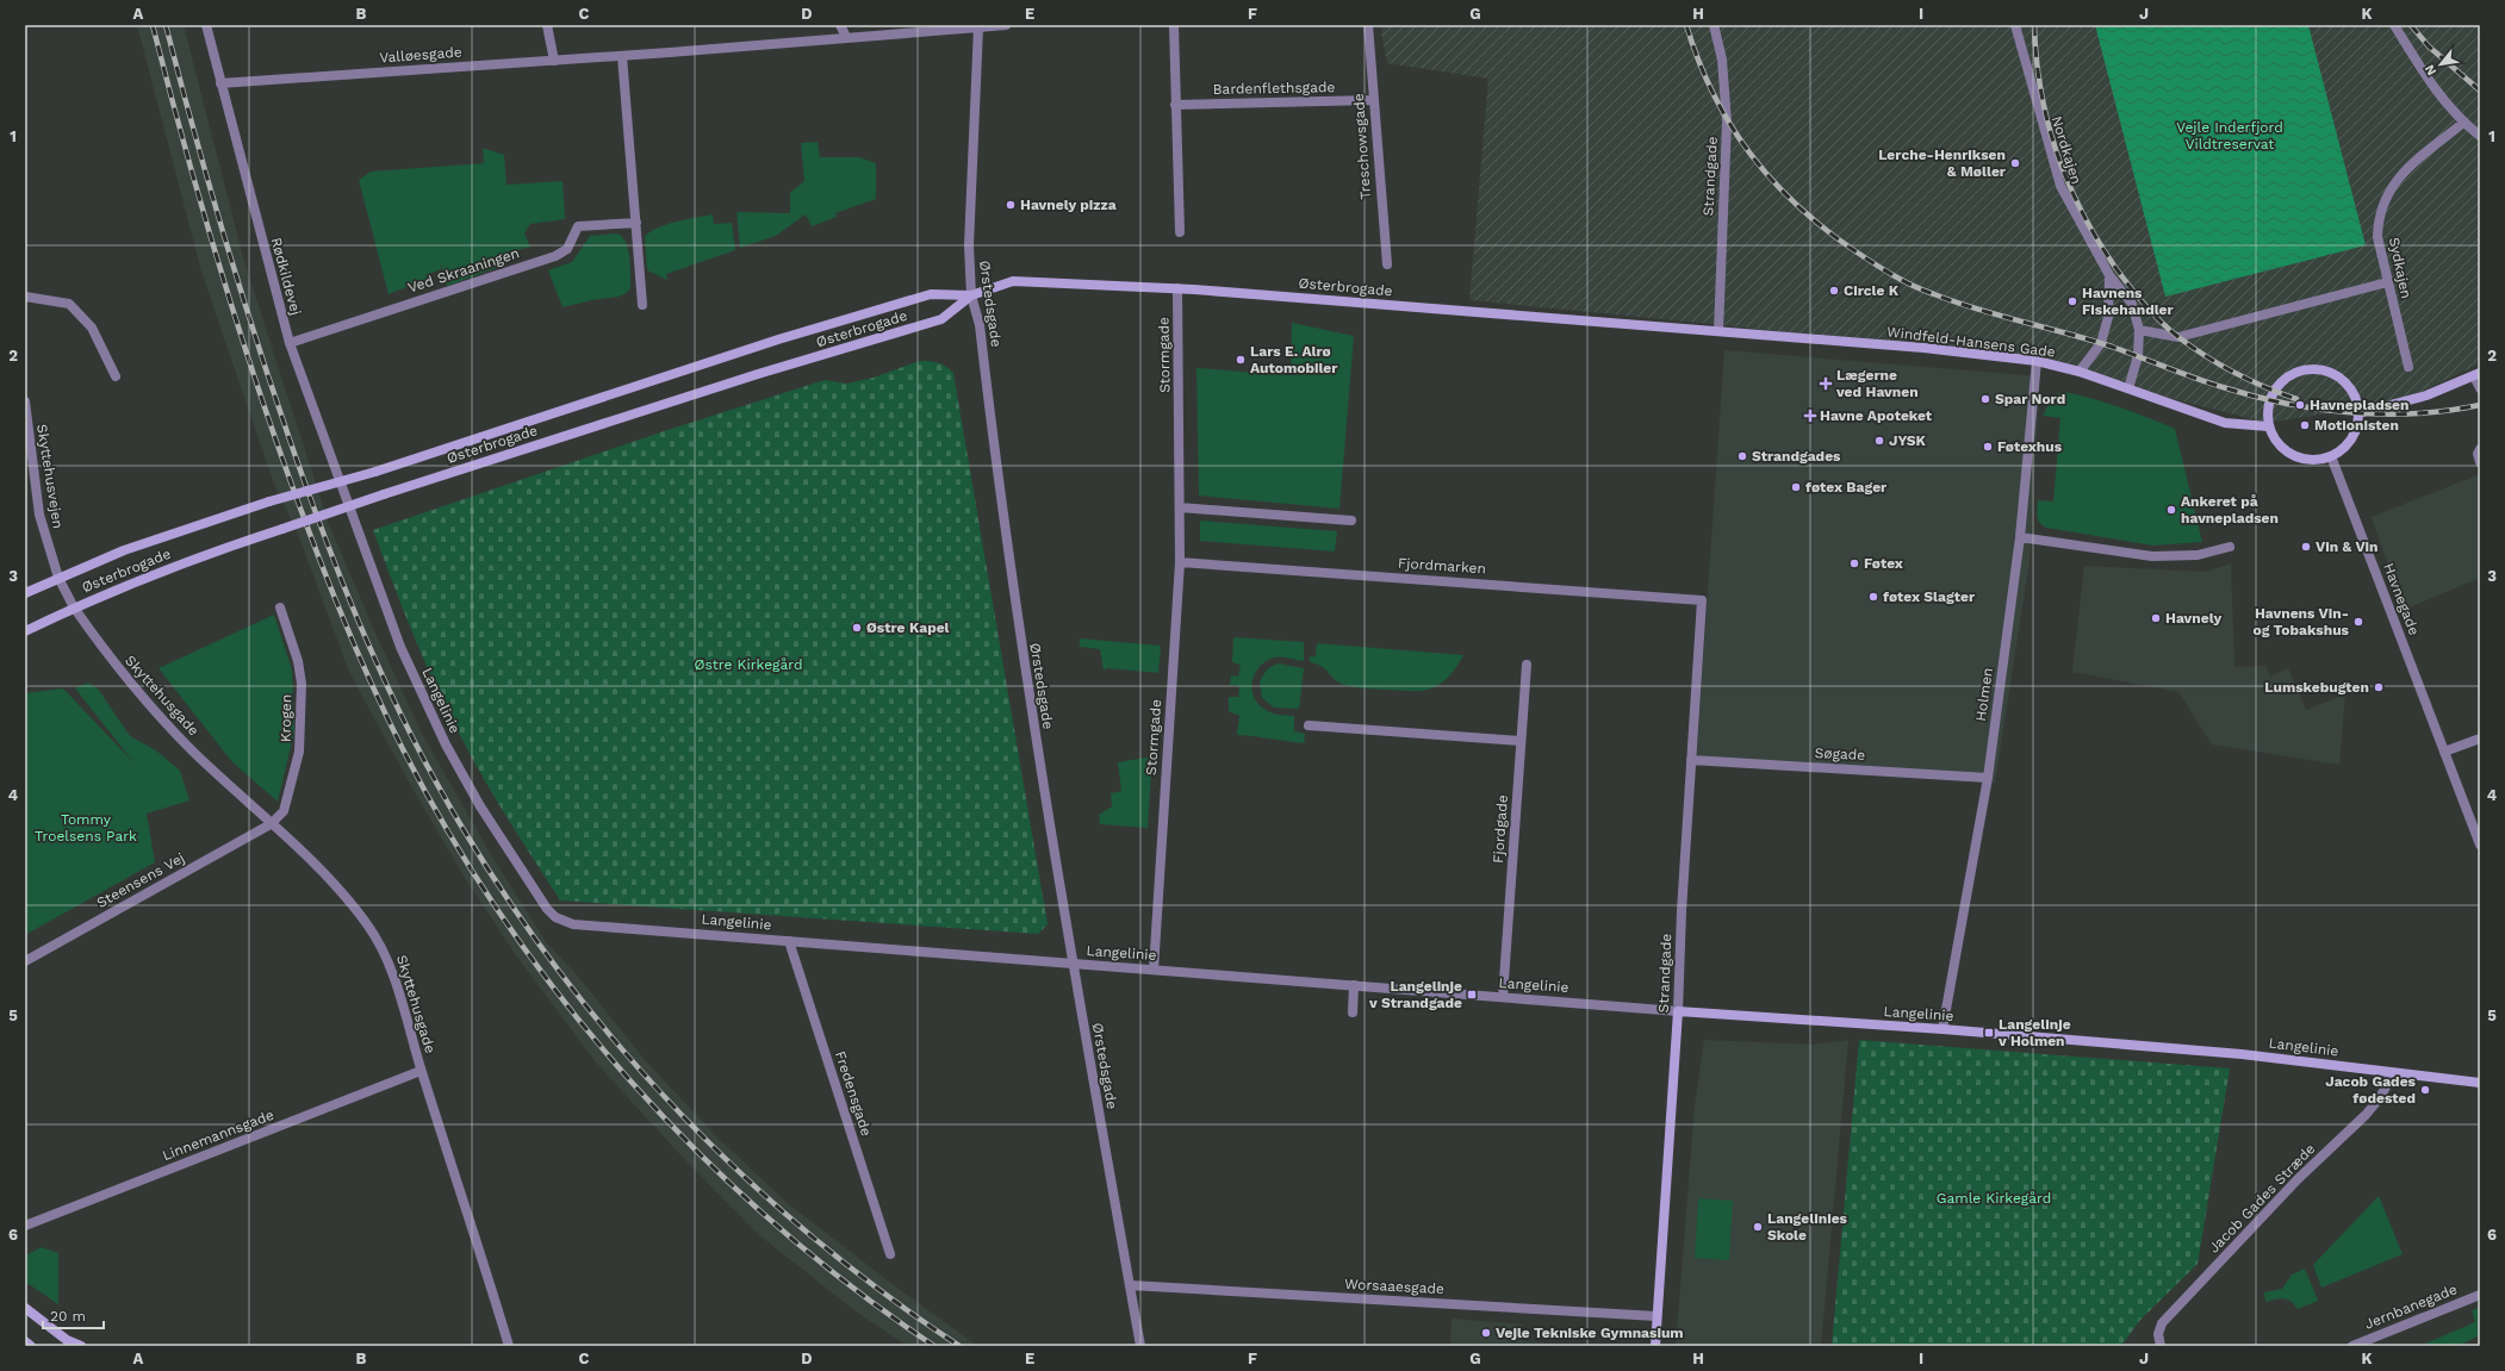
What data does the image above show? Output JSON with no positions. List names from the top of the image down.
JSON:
{
  "streets": {
    "main road": [
      "Strandgade",
      "Østerbrogade",
      "Windfeld-Hansens Gade",
      "Langelinie"
    ],
    "street": [
      "Valløesgade",
      "Bardenflethsgade",
      "Treschowsgade",
      "Nordkajen",
      "Sydkajen",
      "Ved Skraaningen",
      "Rødkildevej",
      "Ørstedsgade",
      "Stormgade",
      "Skyttehusvejen",
      "Fjordmarken",
      "Havnegade",
      "Holmen",
      "Skyttehusgade",
      "Krogen",
      "Søgade",
      "Fjordgade",
      "Steensens Vej",
      "Fredensgade",
      "Linnemannsgade",
      "Jacob Gades Stræde",
      "Worsaaesgade",
      "Jernbanegade"
    ]
  },
  "crossings": [
    ["Valløesgade", "Rødkildevej"],
    ["Valløesgade", "Ørstedsgade"],
    ["Bardenflethsgade", "Treschowsgade"],
    ["Nordkajen", "Windfeld-Hansens Gade"],
    ["Strandgade", "Østerbrogade"],
    ["Strandgade", "Windfeld-Hansens Gade"],
    ["Strandgade", "Fjordmarken"],
    ["Strandgade", "Langelinie"],
    ["Strandgade", "Søgade"],
    ["Strandgade", "Worsaaesgade"],
    ["Ved Skraaningen", "Rødkildevej"],
    ["Rødkildevej", "Langelinie"],
    ["Østerbrogade", "Ørstedsgade"],
    ["Østerbrogade", "Windfeld-Hansens Gade"],
    ["Østerbrogade", "Stormgade"],
    ["Østerbrogade", "Skyttehusvejen"],
    ["Østerbrogade", "Skyttehusgade"],
    ["Ørstedsgade", "Langelinie"],
    ["Ørstedsgade", "Worsaaesgade"],
    ["Windfeld-Hansens Gade", "Havnegade"],
    ["Windfeld-Hansens Gade", "Holmen"],
    ["Stormgade", "Fjordmarken"],
    ["Stormgade", "Langelinie"],
    ["Skyttehusvejen", "Skyttehusgade"],
    ["Holmen", "Langelinie"],
    ["Holmen", "Søgade"],
    ["Skyttehusgade", "Krogen"],
    ["Skyttehusgade", "Steensens Vej"],
    ["Skyttehusgade", "Linnemannsgade"],
    ["Langelinie", "Fjordgade"],
    ["Langelinie", "Fredensgade"],
    ["Langelinie", "Jacob Gades Stræde"],
    ["Krogen", "Steensens Vej"]
  ],
  "parks": [
    "Vejle Inderfjord Vildtreservat",
    "Østre Kirkegård",
    "Tommy Troelsens Park",
    "Gamle Kirkegård"
  ],
  "places": {
    "other": [
      "Lerche-Henriksen & Møller",
      "Havnely pizza",
      "Circle K",
      "Havnens Fiskehandler",
      "Lars E. Alrø Automobiler",
      "Spar Nord",
      "Havnepladsen",
      "Motionisten",
      "JYSK",
      "Føtexhus",
      "Strandgades",
      "føtex Bager",
      "Ankeret på havnepladsen",
      "Vin & Vin",
      "Føtex",
      "føtex Slagter",
      "Havnely",
      "Havnens Vin- og Tobakshus",
      "Østre Kapel",
      "Lumskebugten",
      "Jacob Gades fødested",
      "Langelinies Skole",
      "Vejle Tekniske Gymnasium"
    ],
    "health": ["Lægerne ved Havnen", "Havne Apoteket"],
    "transit": ["Langelinje v Strandgade", "Langelinje v Holmen"]
  },
  "scale_bar": "20 m",
  "north": "bottom left",
  "grid": {
    "columns": [
      "A",
      "B",
      "C",
      "D",
      "E",
      "F",
      "G",
      "H",
      "I",
      "J",
      "K"
    ],
    "rows": [
      "1",
      "2",
      "3",
      "4",
      "5",
      "6"
    ]
  }
}
